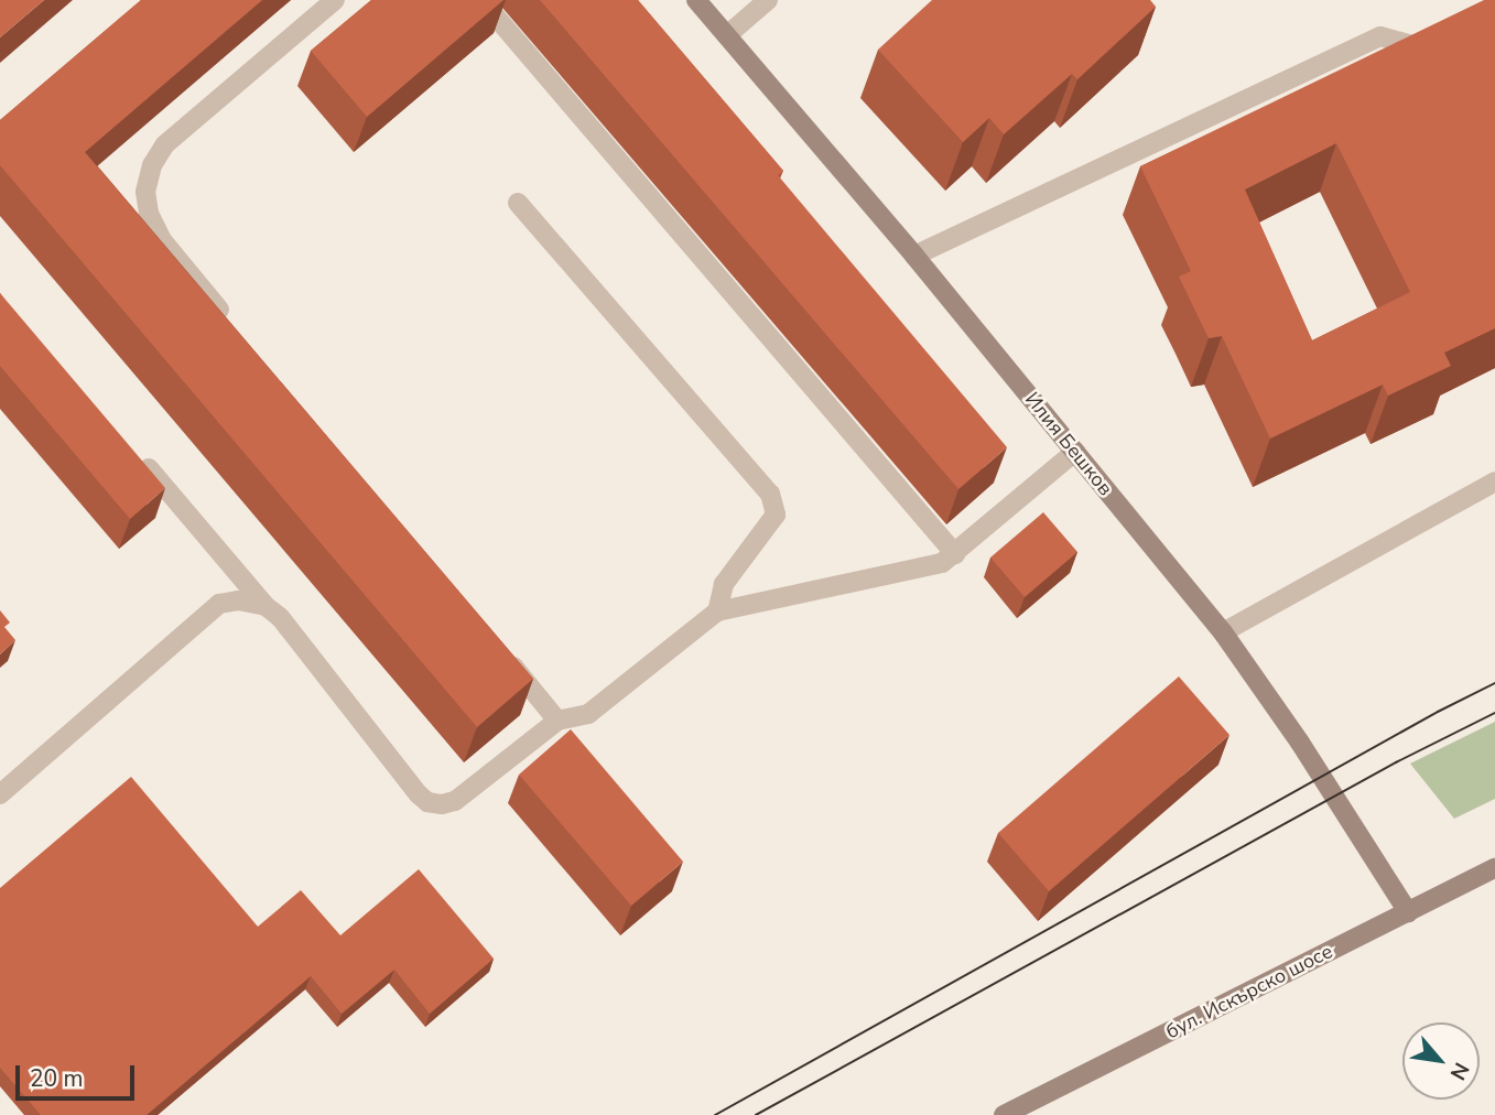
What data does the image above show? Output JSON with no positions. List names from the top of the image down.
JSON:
{
  "streets": {
    "street": ["Илия Бешков", "бул. Искърско шосе"]
  },
  "crossings": [
    ["Илия Бешков", "бул. Искърско шосе"]
  ],
  "scale_bar": "20 m",
  "north": "bottom right"
}
